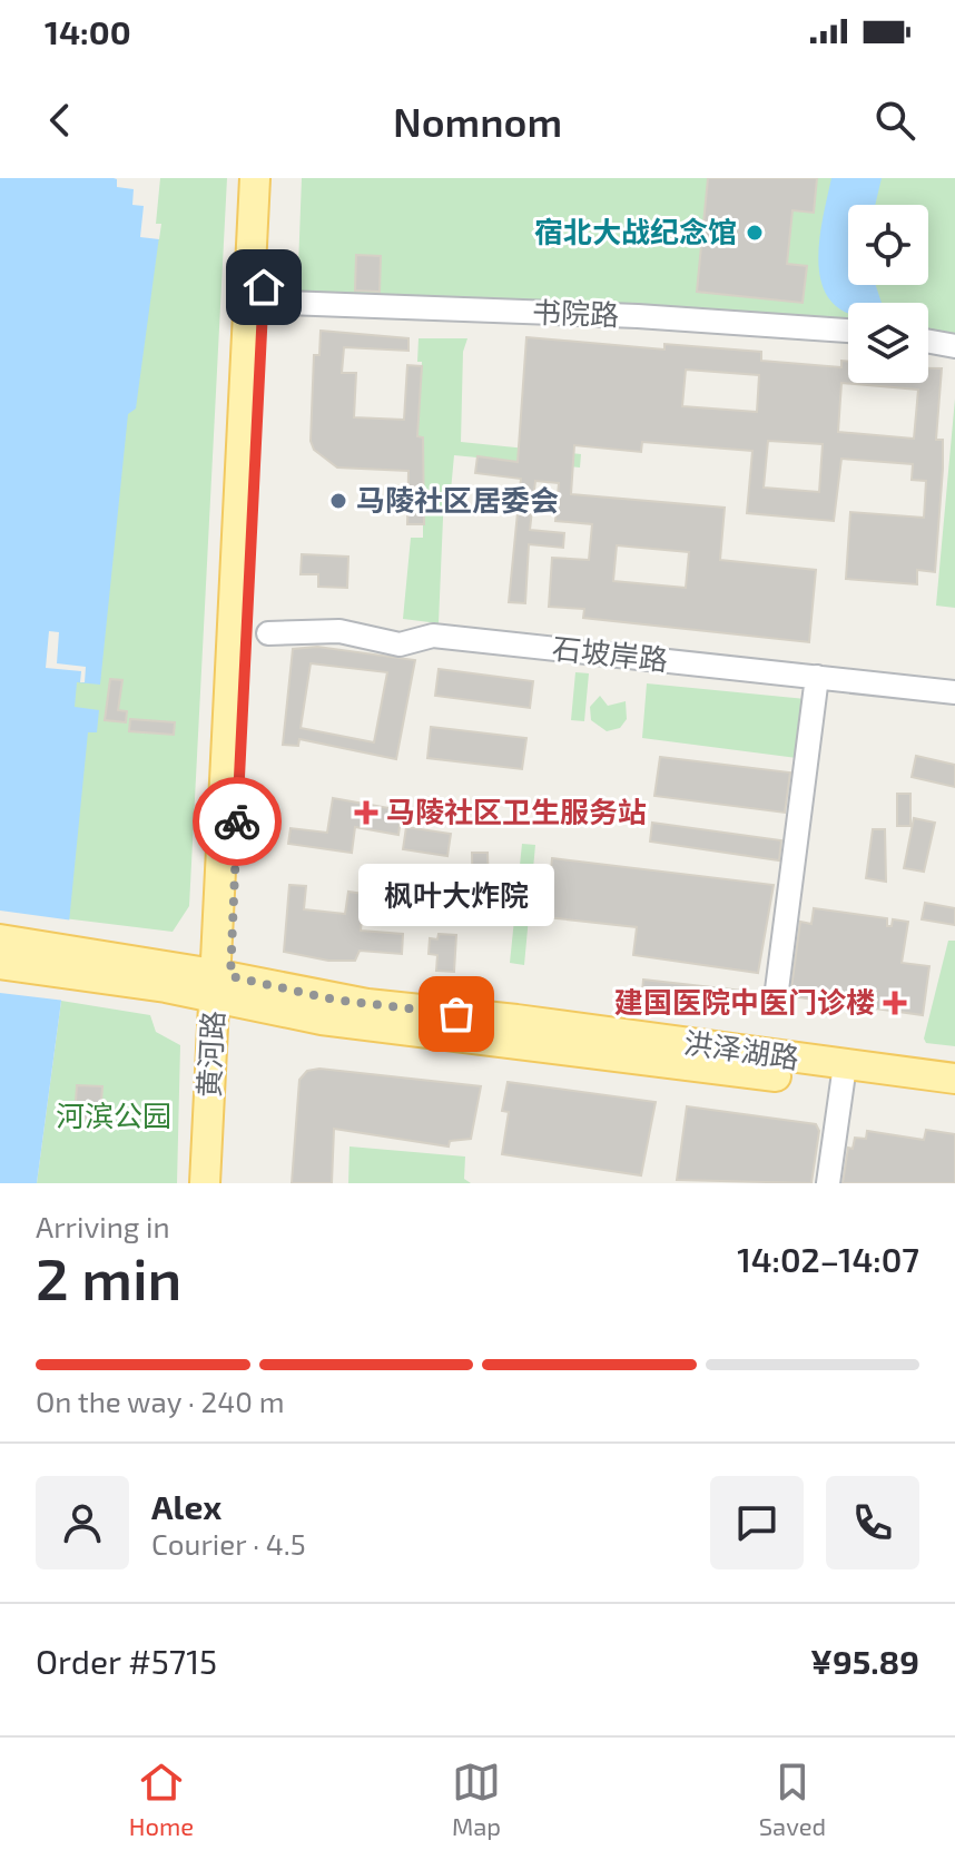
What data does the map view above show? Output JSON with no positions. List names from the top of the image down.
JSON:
{
  "streets": {
    "main road": ["洪泽湖路", "黄河路"],
    "street": ["书院路", "石坡岸路"]
  },
  "crossings": [
    ["洪泽湖路", "黄河路"]
  ],
  "parks": ["河滨公园"],
  "places": {
    "other": ["宿北大战纪念馆", "马陵社区居委会", "枫叶大炸院"],
    "health": ["马陵社区卫生服务站", "建国医院中医门诊楼"]
  },
  "page": {
    "status": "14:00",
    "header": "Nomnom",
    "bubble": "枫叶大炸院",
    "heading": ["2 min", "Arriving in", "14:02–14:07"],
    "panel": [
      "Alex",
      "Courier · 4.5",
      "Order #5715",
      "¥95.89"
    ],
    "bar": "On the way · 240 m",
    "tabs": ["Home", "Map", "Saved"]
  }
}
